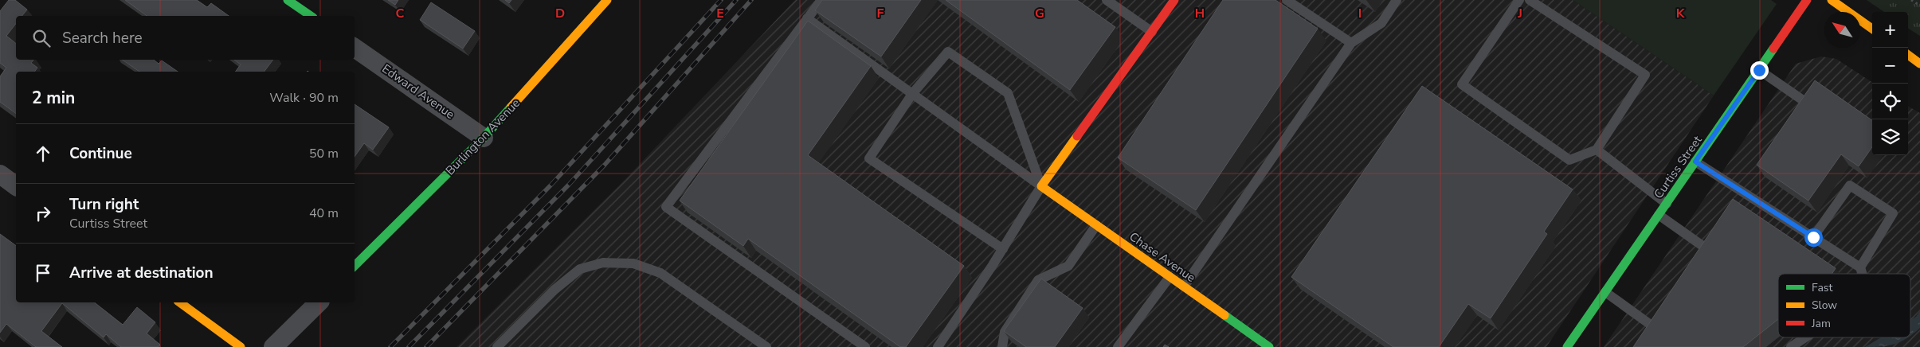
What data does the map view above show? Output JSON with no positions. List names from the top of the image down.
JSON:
{
  "streets": {
    "street": [
      "Edward Avenue",
      "Burlington Avenue",
      "Curtiss Street",
      "Chase Avenue"
    ]
  },
  "crossings": [
    ["Edward Avenue", "Burlington Avenue"]
  ],
  "legend": ["Fast", "Slow", "Jam"],
  "north": "top left",
  "page": {
    "map_buttons": ["+", "−"],
    "search": "Search here",
    "heading": ["2 min", "Walk · 90 m"],
    "list": [
      ["Continue", "50 m"],
      ["Turn right", "Curtiss Street", "40 m"],
      "Arrive at destination"
    ]
  },
  "grid": {
    "columns": [
      "C",
      "D",
      "E",
      "F",
      "G",
      "H",
      "I",
      "J",
      "K"
    ]
  }
}
